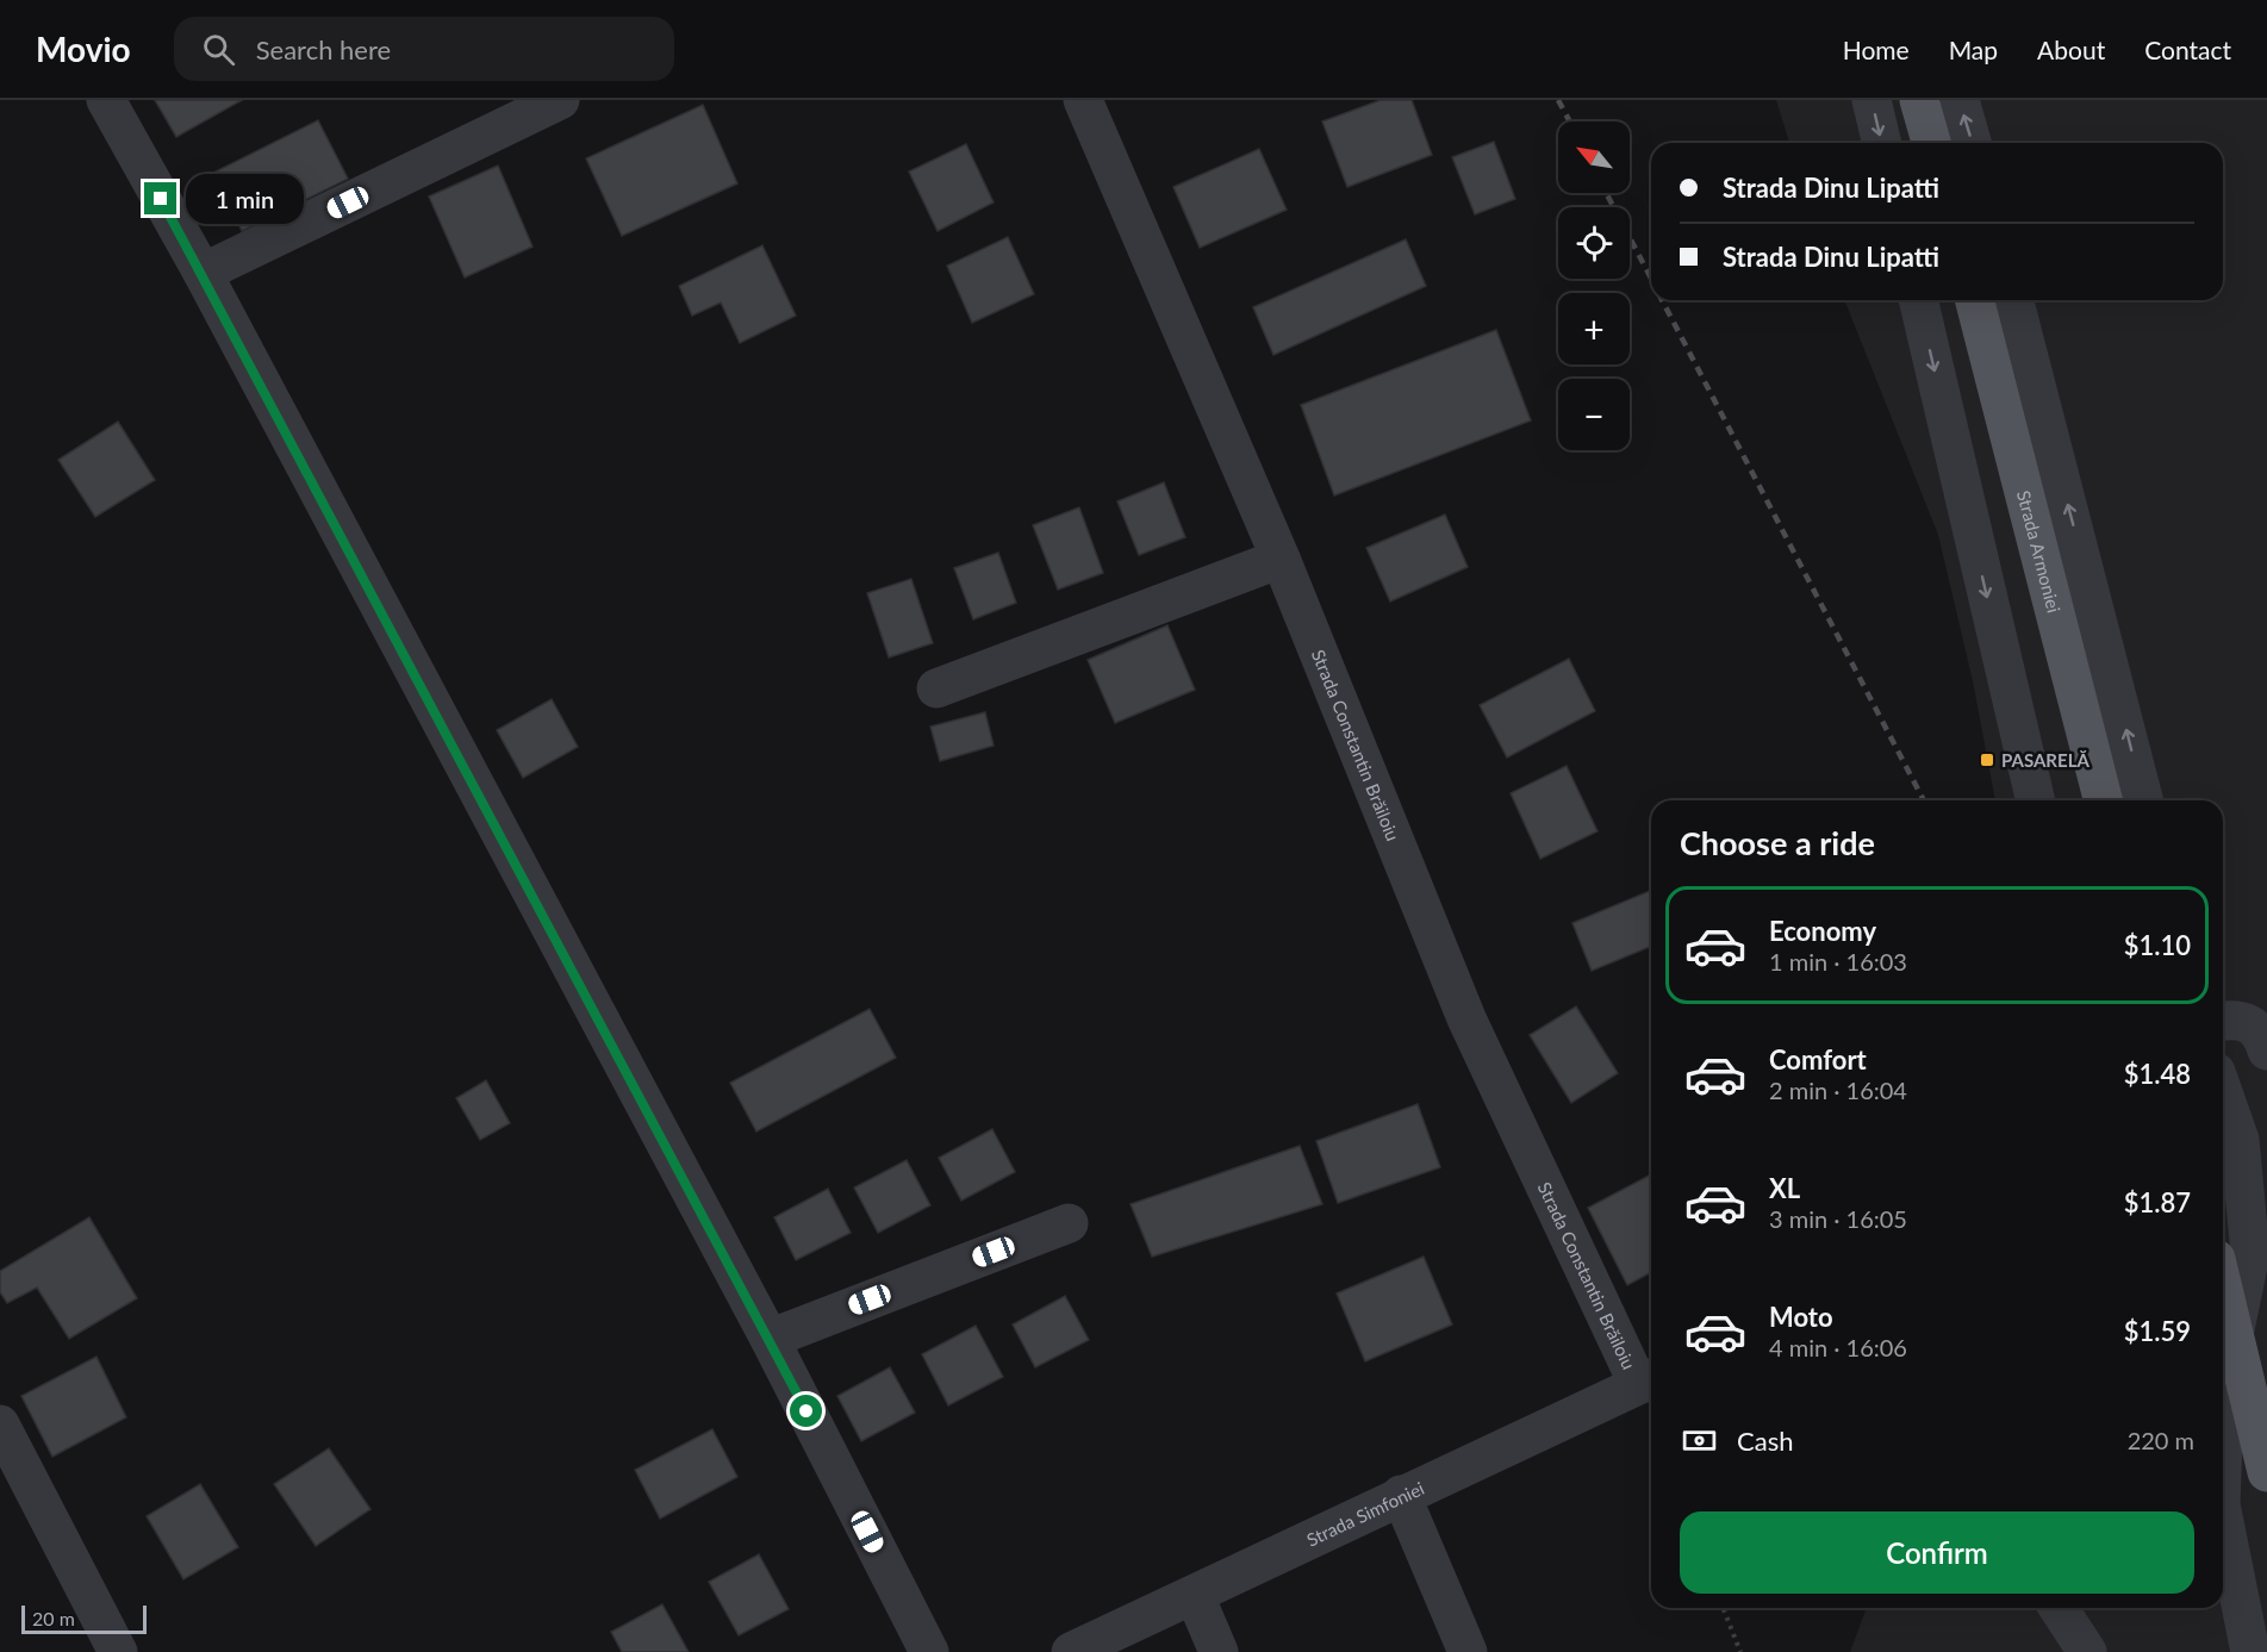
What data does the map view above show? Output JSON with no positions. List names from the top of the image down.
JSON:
{
  "streets": {
    "main road": ["Strada Armoniei"],
    "street": ["Strada Constantin Brăiloiu", "Strada Simfoniei"]
  },
  "crossings": [
    ["Strada Constantin Brăiloiu", "Strada Simfoniei"]
  ],
  "places": {
    "transit": ["PASARELĂ"]
  },
  "scale_bar": "20 m",
  "north": "top left",
  "page": {
    "header": "Movio",
    "search": "Search here",
    "nav": [
      "Home",
      "Map",
      "About",
      "Contact"
    ],
    "map_buttons": ["+", "−"],
    "banner": ["Strada Dinu Lipatti", "Strada Dinu Lipatti"],
    "bubble": "1 min",
    "heading": "Choose a ride",
    "list": [
      {
        "name": "Economy",
        "note": "1 min · 16:03",
        "value": "$1.10"
      },
      {
        "name": "Comfort",
        "note": "2 min · 16:04",
        "value": "$1.48"
      },
      {
        "name": "XL",
        "note": "3 min · 16:05",
        "value": "$1.87"
      },
      {
        "name": "Moto",
        "note": "4 min · 16:06",
        "value": "$1.59"
      }
    ],
    "pay": ["Cash", "220 m"],
    "buttons": "Confirm",
    "scale": "20 m"
  }
}
